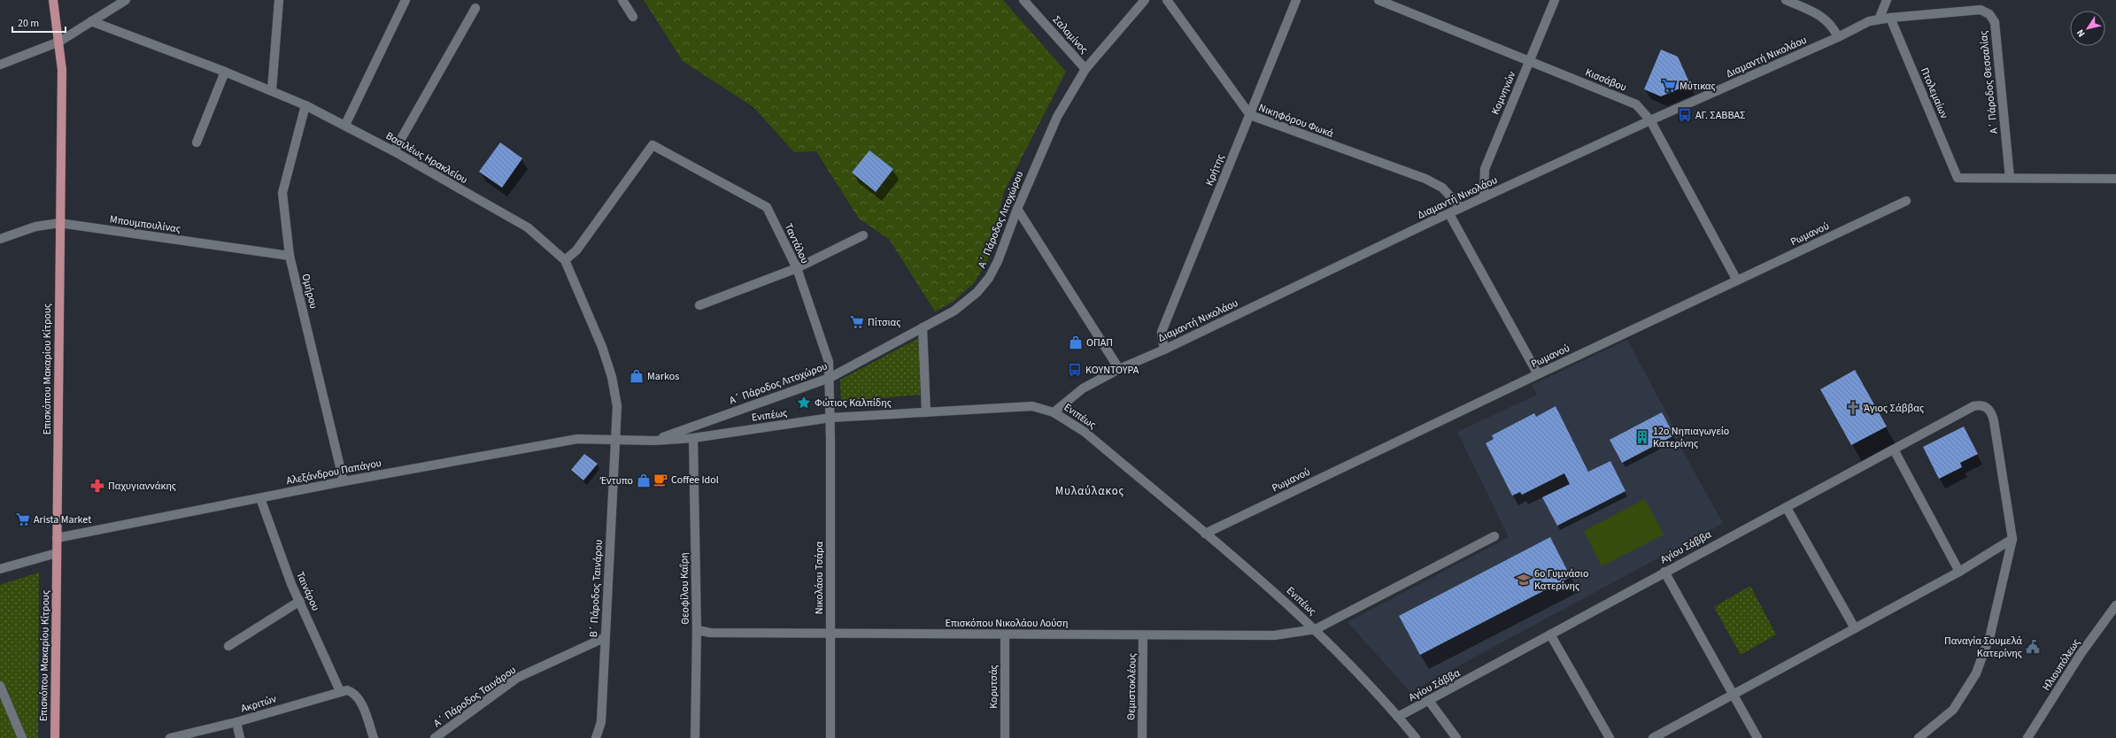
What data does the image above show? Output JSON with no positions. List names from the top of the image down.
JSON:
{
  "streets": {
    "main road": ["Επισκόπου Μακαρίου Κίτρους"],
    "street": [
      "Σαλαμίνος",
      "Διαμαντή Νικολάου",
      "Κισσάβου",
      "Α΄ Πάροδος Θεσσαλίας",
      "Κομνηνών",
      "Πτολεμαίων",
      "Νικηφόρου Φωκά",
      "Βασιλέως Ηρακλείου",
      "Κρήτης",
      "Α΄ Πάροδος Λιτοχώρου",
      "Μπουμπουλίνας",
      "Ρωμανού",
      "Ταντάλου",
      "Ομήρου",
      "Ενιπέως",
      "Αλεξάνδρου Παπάγου",
      "Αγίου Σάββα",
      "Νικολάου Τσάρα",
      "Β΄ Πάροδος Ταινάρου",
      "Θεοφίλου Καΐρη",
      "Ταινάρου",
      "Επισκόπου Νικολάου Λούση",
      "Ηλιουπόλεως",
      "Κορυτσάς",
      "Θεμιστοκλέους",
      "Α΄ Πάροδος Ταινάρου",
      "Ακριτών"
    ]
  },
  "crossings": [
    ["Σαλαμίνος", "Α΄ Πάροδος Λιτοχώρου"],
    ["Διαμαντή Νικολάου", "Κισσάβου"],
    ["Διαμαντή Νικολάου", "Α΄ Πάροδος Θεσσαλίας"],
    ["Διαμαντή Νικολάου", "Κομνηνών"],
    ["Διαμαντή Νικολάου", "Νικηφόρου Φωκά"],
    ["Διαμαντή Νικολάου", "Κρήτης"],
    ["Διαμαντή Νικολάου", "Ενιπέως"],
    ["Κισσάβου", "Κομνηνών"],
    ["Κισσάβου", "Ρωμανού"],
    ["Α΄ Πάροδος Θεσσαλίας", "Πτολεμαίων"],
    ["Νικηφόρου Φωκά", "Κρήτης"],
    ["Βασιλέως Ηρακλείου", "Ταντάλου"],
    ["Βασιλέως Ηρακλείου", "Ομήρου"],
    ["Βασιλέως Ηρακλείου", "Ενιπέως"],
    ["Βασιλέως Ηρακλείου", "Αλεξάνδρου Παπάγου"],
    ["Βασιλέως Ηρακλείου", "Β΄ Πάροδος Ταινάρου"],
    ["Α΄ Πάροδος Λιτοχώρου", "Ταντάλου"],
    ["Α΄ Πάροδος Λιτοχώρου", "Ενιπέως"],
    ["Μπουμπουλίνας", "Ομήρου"],
    ["Μπουμπουλίνας", "Επισκόπου Μακαρίου Κίτρους"],
    ["Ρωμανού", "Ενιπέως"],
    ["Ταντάλου", "Ενιπέως"],
    ["Ταντάλου", "Νικολάου Τσάρα"],
    ["Ομήρου", "Αλεξάνδρου Παπάγου"],
    ["Επισκόπου Μακαρίου Κίτρους", "Αλεξάνδρου Παπάγου"],
    ["Ενιπέως", "Αλεξάνδρου Παπάγου"],
    ["Ενιπέως", "Αγίου Σάββα"],
    ["Ενιπέως", "Νικολάου Τσάρα"],
    ["Ενιπέως", "Β΄ Πάροδος Ταινάρου"],
    ["Ενιπέως", "Θεοφίλου Καΐρη"],
    ["Ενιπέως", "Επισκόπου Νικολάου Λούση"],
    ["Αλεξάνδρου Παπάγου", "Β΄ Πάροδος Ταινάρου"],
    ["Αλεξάνδρου Παπάγου", "Ταινάρου"],
    ["Νικολάου Τσάρα", "Επισκόπου Νικολάου Λούση"],
    ["Β΄ Πάροδος Ταινάρου", "Α΄ Πάροδος Ταινάρου"],
    ["Θεοφίλου Καΐρη", "Επισκόπου Νικολάου Λούση"],
    ["Ταινάρου", "Ακριτών"],
    ["Επισκόπου Νικολάου Λούση", "Κορυτσάς"],
    ["Επισκόπου Νικολάου Λούση", "Θεμιστοκλέους"]
  ],
  "districts": ["Μυλαύλακος"],
  "places": {
    "supermarket": ["Μύτικας", "Πίτσιας", "Arista Market"],
    "bus stop": ["ΑΓ. ΣΑΒΒΑΣ", "ΚΟΥΝΤΟΥΡΑ"],
    "shop": ["ΟΠΑΠ", "Markos", "Έντυπο"],
    "place": ["Φώτιος Καλπίδης"],
    "church": ["Άγιος Σάββας"],
    "building": ["12ο Νηπιαγωγείο Κατερίνης"],
    "cafe": ["Coffee Idol"],
    "pharmacy": ["Παχυγιαννάκης"],
    "school or university": ["6ο Γυμνάσιο Κατερίνης"],
    "public building": ["Παναγία Σουμελά Κατερίνης"]
  },
  "scale_bar": "20 m",
  "north": "bottom left"
}
